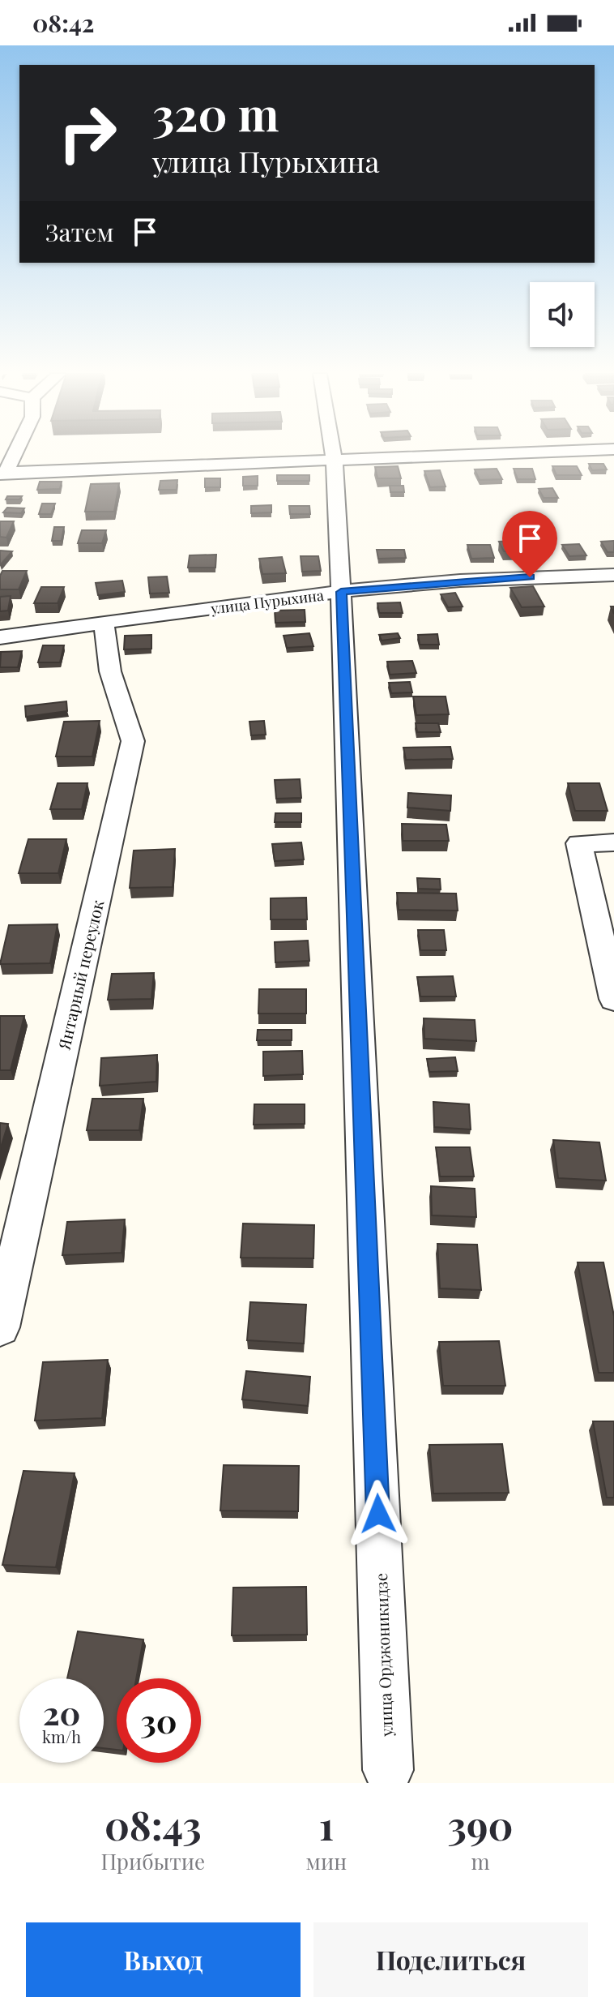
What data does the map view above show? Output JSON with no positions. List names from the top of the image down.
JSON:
{
  "streets": {
    "street": ["улица Пурыхина", "Янтарный переулок", "улица Орджоникидзе"]
  },
  "crossings": [
    ["улица Пурыхина", "Янтарный переулок"],
    ["улица Пурыхина", "улица Орджоникидзе"]
  ],
  "page": {
    "status": "08:42",
    "turn": ["320 m", "улица Пурыхина"],
    "then": "Затем",
    "speed": "20 km/h",
    "limit": "30",
    "eta": [
      "08:43",
      "Прибытие",
      "1",
      "мин",
      "390",
      "m"
    ],
    "buttons": ["Выход", "Поделиться"]
  }
}
